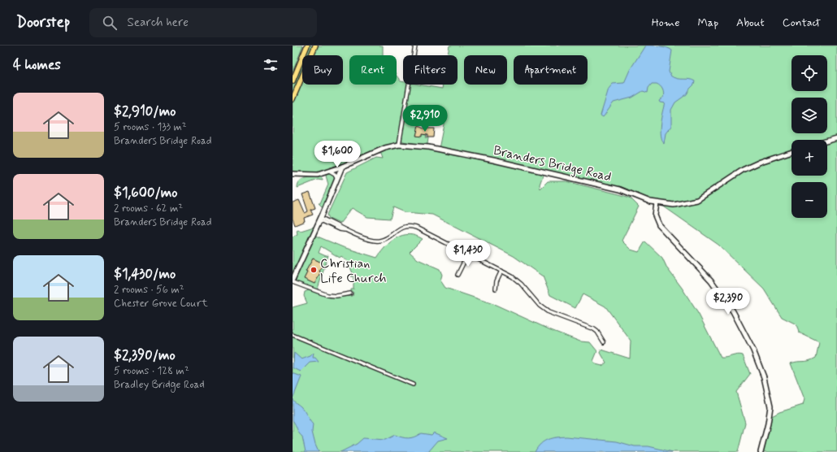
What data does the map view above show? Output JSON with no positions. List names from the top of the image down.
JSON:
{
  "streets": {
    "street": ["Branders Bridge Road"]
  },
  "places": ["Christian Life Church"],
  "page": {
    "header": "Doorstep",
    "search": "Search here",
    "nav": [
      "Home",
      "Map",
      "About",
      "Contact"
    ],
    "heading": "4 homes",
    "map_buttons": ["+", "−"],
    "chip": [
      "Buy",
      "Rent",
      "Filters",
      "New",
      "Apartment"
    ],
    "list": [
      {
        "name": "$2,910/mo",
        "note": "5 rooms · 133 m² · Branders Bridge Road"
      },
      {
        "name": "$1,600/mo",
        "note": "2 rooms · 62 m² · Branders Bridge Road"
      },
      {
        "name": "$1,430/mo",
        "note": "2 rooms · 56 m² · Chester Grove Court"
      },
      {
        "name": "$2,390/mo",
        "note": "5 rooms · 128 m² · Bradley Bridge Road"
      }
    ],
    "price": [
      "$2,910",
      "$1,600",
      "$1,430",
      "$2,390"
    ]
  }
}
